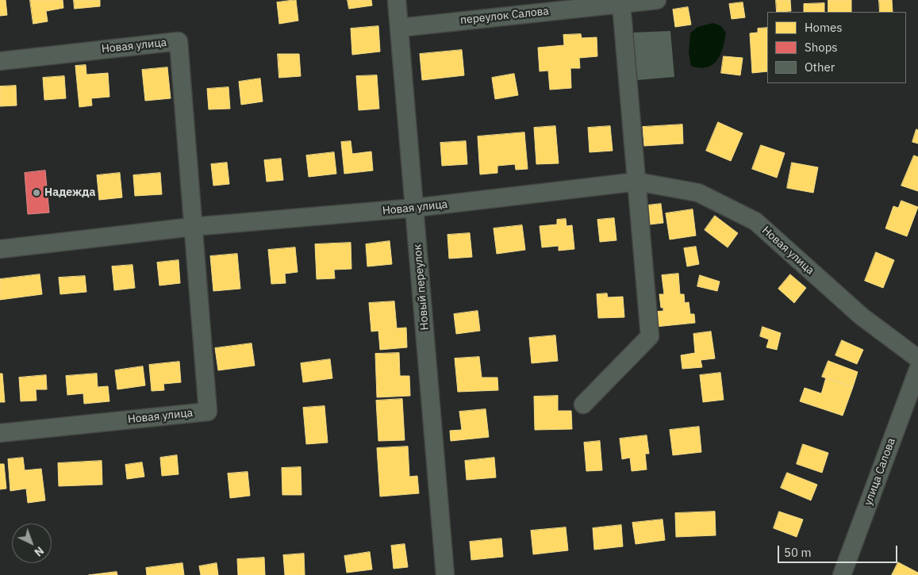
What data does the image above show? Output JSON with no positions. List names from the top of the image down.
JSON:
{
  "streets": {
    "street": [
      "переулок Салова",
      "Новая улица",
      "Новый переулок",
      "улица Салова"
    ]
  },
  "crossings": [
    ["переулок Салова", "Новый переулок"],
    ["Новая улица", "Новый переулок"]
  ],
  "places": ["Надежда"],
  "legend": ["Homes", "Shops", "Other"],
  "scale_bar": "50 m",
  "north": "bottom right"
}
